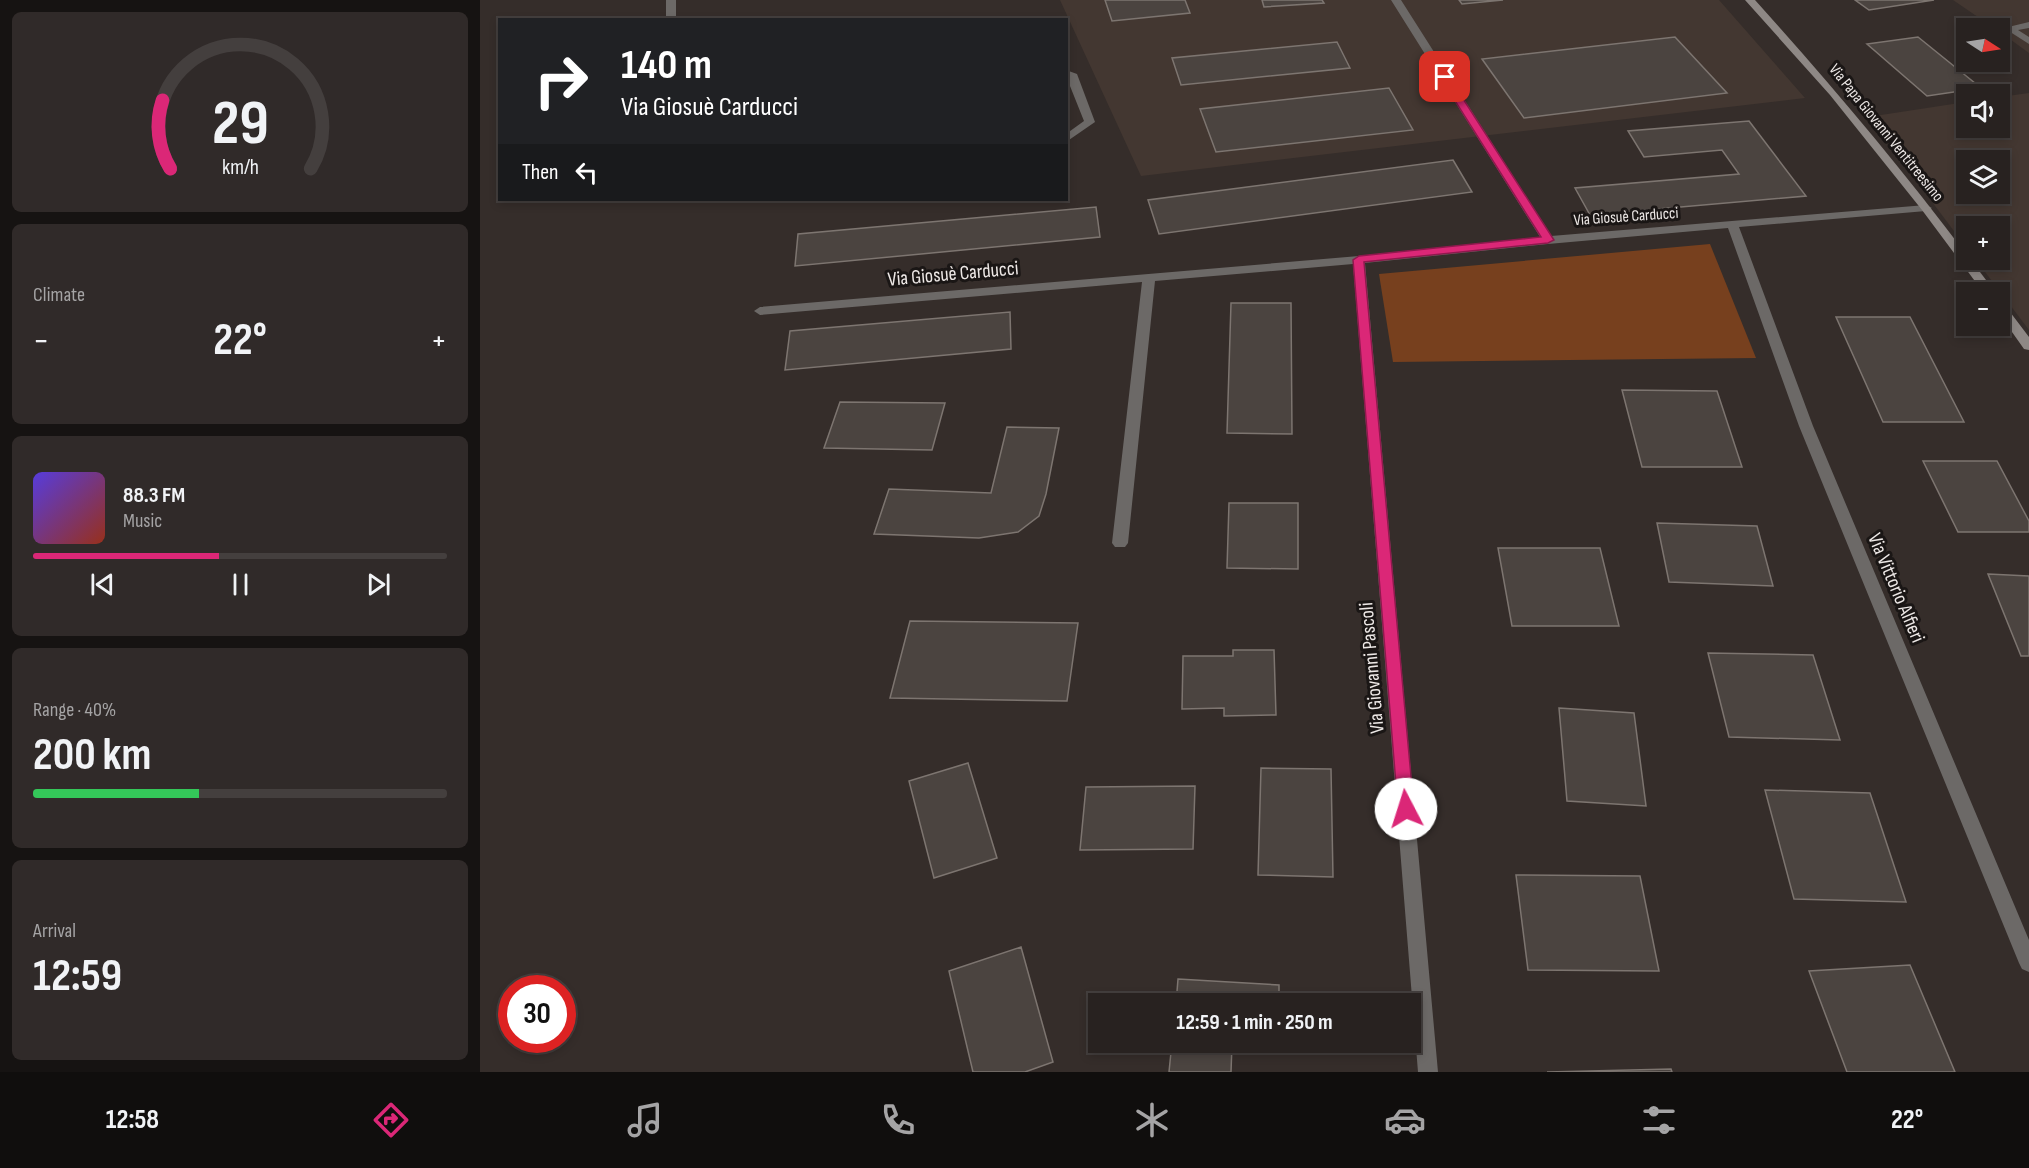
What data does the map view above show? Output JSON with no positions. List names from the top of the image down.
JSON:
{
  "streets": {
    "street": [
      "Via Papa Giovanni Ventitreesimo",
      "Via Giosuè Carducci",
      "Via Vittorio Alfieri",
      "Via Giovanni Pascoli"
    ]
  },
  "crossings": [
    ["Via Papa Giovanni Ventitreesimo", "Via Giosuè Carducci"],
    ["Via Giosuè Carducci", "Via Vittorio Alfieri"],
    ["Via Giosuè Carducci", "Via Giovanni Pascoli"]
  ],
  "north": "right",
  "page": {
    "map_buttons": ["+", "−"],
    "turn": ["140 m", "Via Giosuè Carducci"],
    "then": "Then",
    "tile": [
      "Climate",
      ["Range · 40%", "200 km"],
      ["Arrival", "12:59"]
    ],
    "heat": ["−", "22°", "+"],
    "song": ["88.3 FM", "Music"],
    "limit": "30",
    "trip": "12:59 · 1 min · 250 m",
    "tabs": ["12:58", "22°"],
    "gauge": ["29", "km/h"]
  }
}
